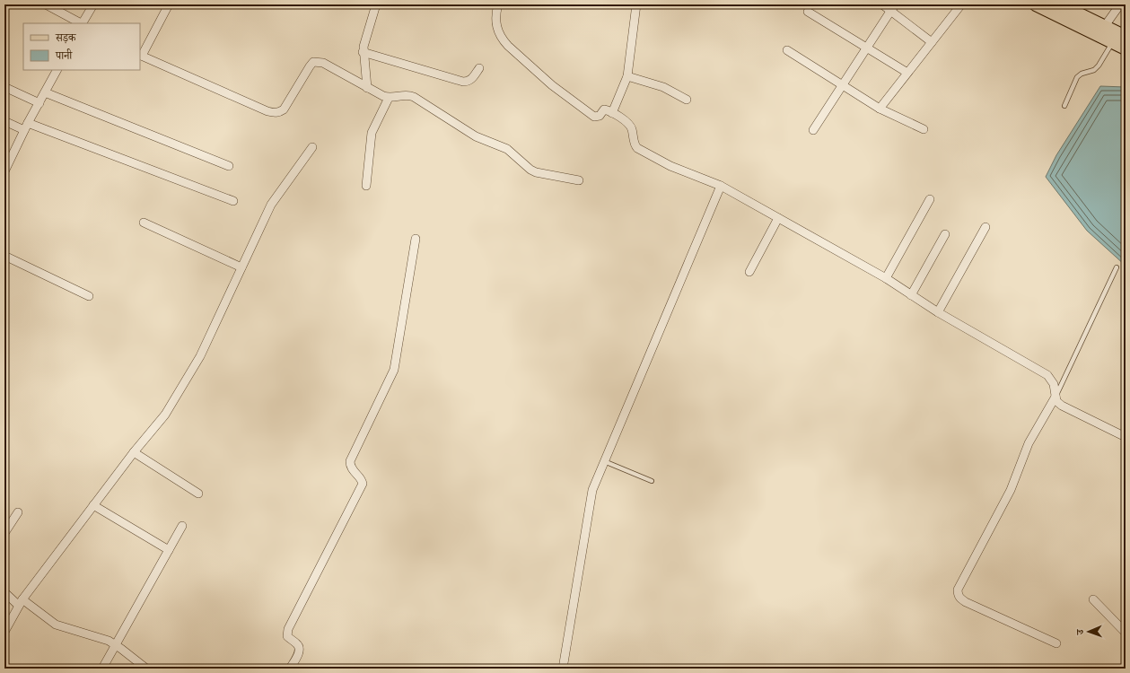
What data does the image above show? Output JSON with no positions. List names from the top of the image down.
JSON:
{
  "legend": ["सड़क", "पानी"],
  "north": "left"
}
